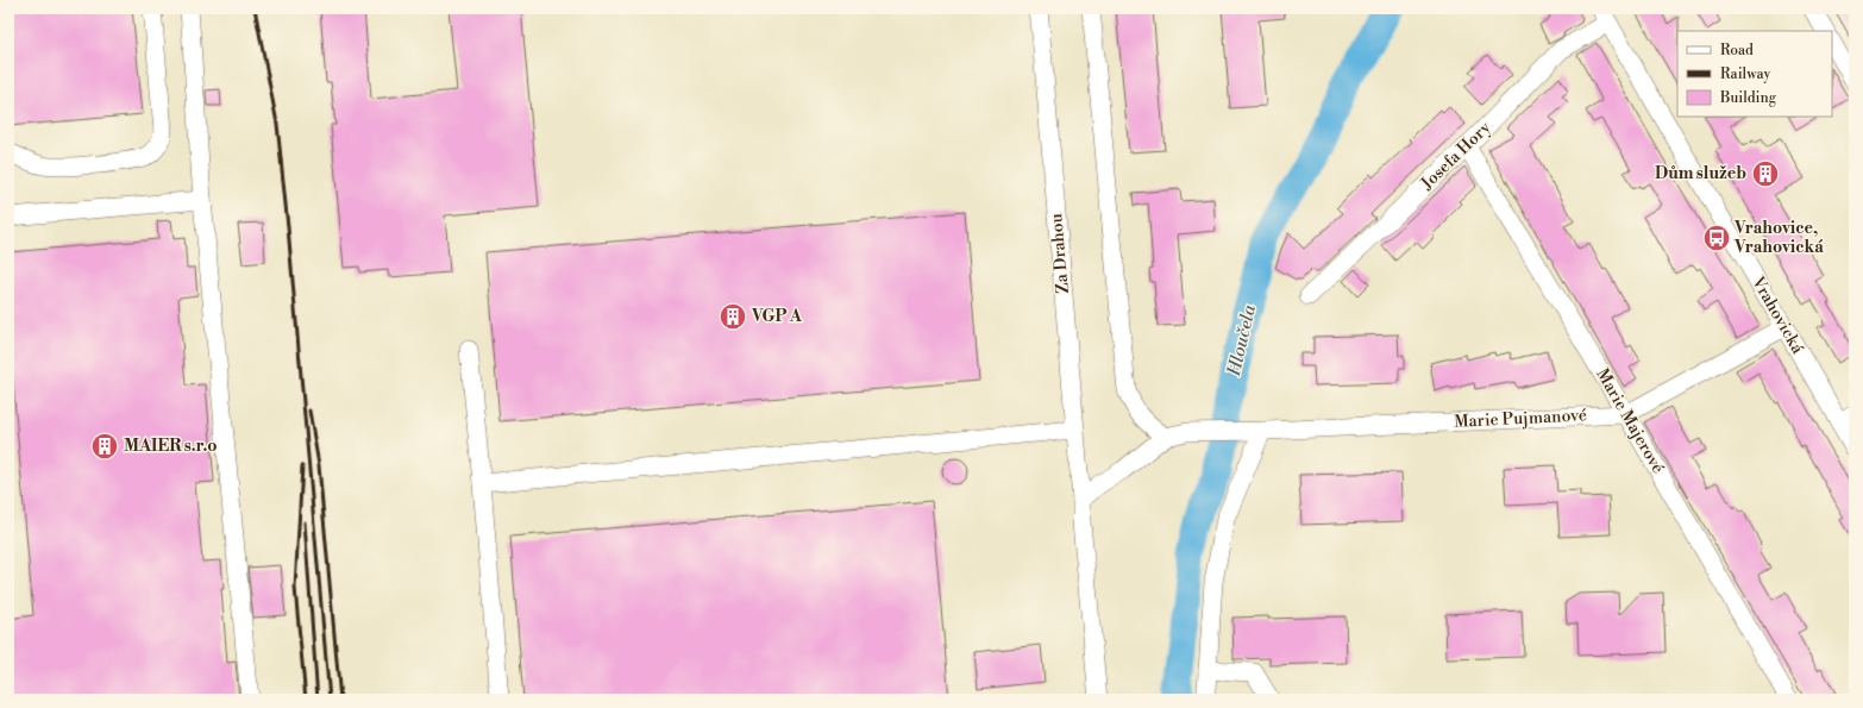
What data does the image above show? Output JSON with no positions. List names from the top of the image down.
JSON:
{
  "streets": {
    "street": [
      "Josefa Hory",
      "Za Drahou",
      "Vrahovická",
      "Marie Pujmanové",
      "Marie Majerové"
    ]
  },
  "crossings": [
    ["Josefa Hory", "Vrahovická"],
    ["Josefa Hory", "Marie Majerové"],
    ["Vrahovická", "Marie Pujmanové"],
    ["Marie Pujmanové", "Marie Majerové"]
  ],
  "water": ["Hloučela"],
  "places": {
    "building": ["Dům služeb", "VGP A", "MAIER s.r.o"],
    "bus stop": ["Vrahovice, Vrahovická"]
  },
  "legend": ["Road", "Railway", "Building"]
}
